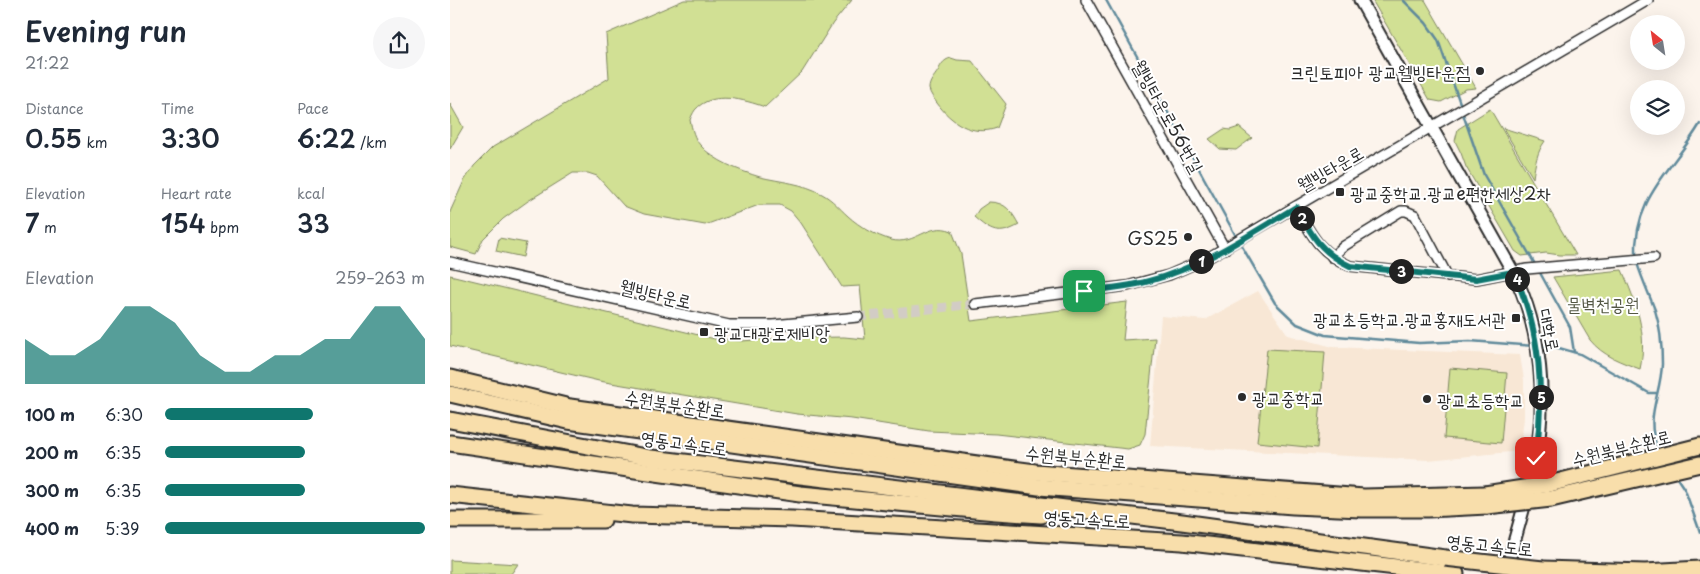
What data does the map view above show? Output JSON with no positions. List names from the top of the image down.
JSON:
{
  "streets": {
    "highway": ["수원북부순환로", "영동고속도로"],
    "street": ["웰빙타운로56번길", "웰빙타운로", "대학로"]
  },
  "crossings": [
    ["웰빙타운로56번길", "웰빙타운로"],
    ["웰빙타운로", "대학로"]
  ],
  "parks": ["물벽천공원"],
  "places": {
    "other": [
      "크린토피아 광교웰빙타운점",
      "GS25",
      "광교중학교",
      "광교초등학교"
    ],
    "transit": ["광교중학교.광교e편한세상2차", "광교초등학교.광교홍재도서관", "광교대광로제비앙"]
  },
  "north": "top left",
  "page": {
    "heading": ["Evening run", "21:22"],
    "stats": [
      ["Distance", "0.55 km"],
      ["Time", "3:30"],
      ["Pace", "6:22 /km"],
      ["Elevation", "7 m"],
      ["Heart rate", "154 bpm"],
      ["kcal", "33"]
    ],
    "pins": [
      "2",
      "1",
      "3",
      "4",
      "5"
    ],
    "chart": ["Elevation", "259–263 m"],
    "list": [
      {
        "name": "100 m",
        "note": "6:30"
      },
      {
        "name": "200 m",
        "note": "6:35"
      },
      {
        "name": "300 m",
        "note": "6:35"
      },
      {
        "name": "400 m",
        "note": "5:39"
      }
    ]
  }
}
